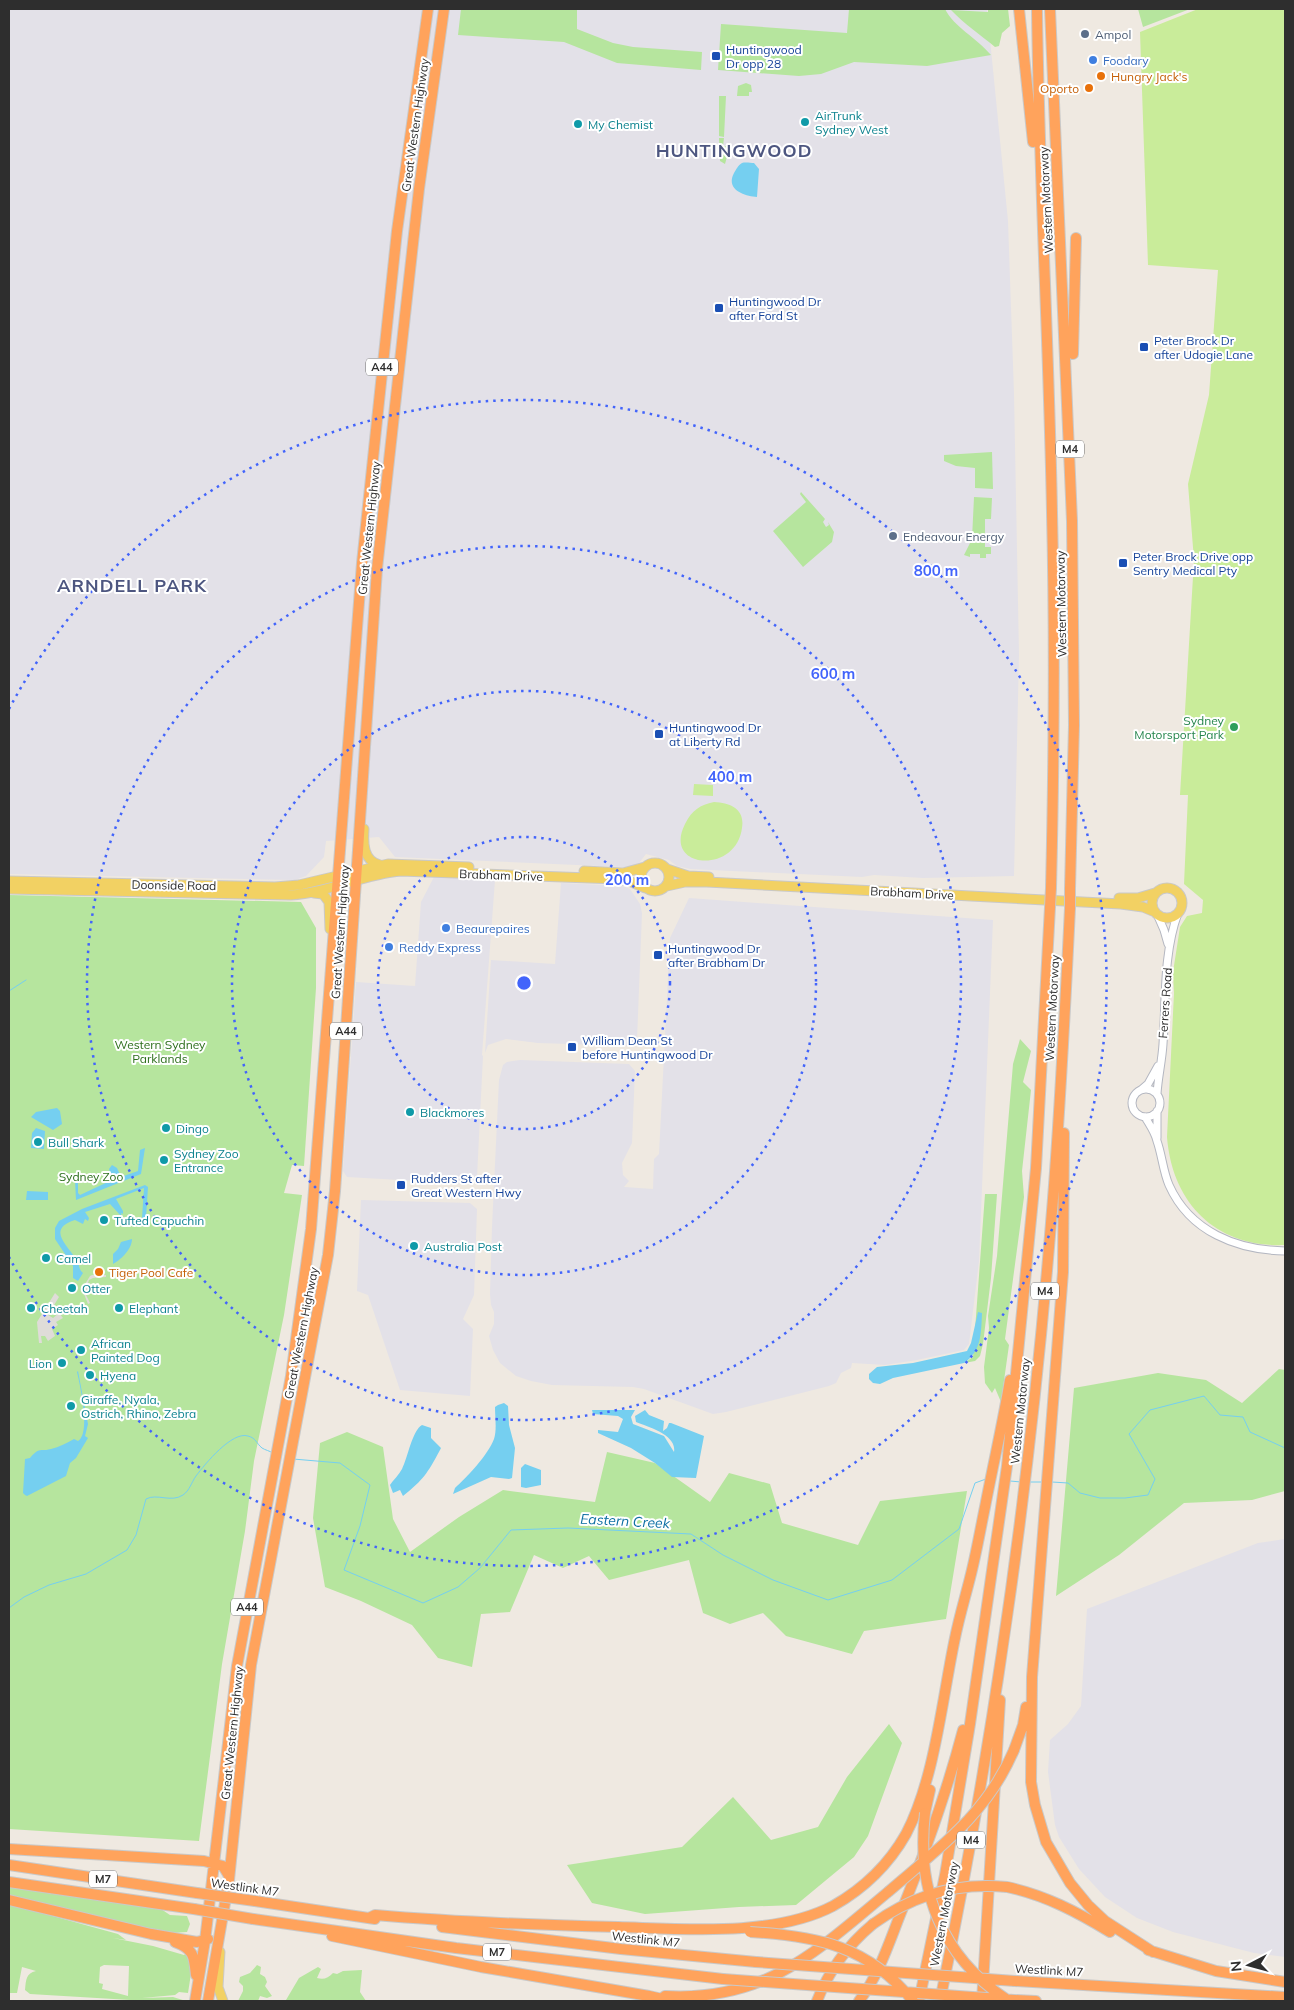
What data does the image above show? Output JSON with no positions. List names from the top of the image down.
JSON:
{
  "streets": {
    "highway": [
      "Great Western Highway",
      "Western Motorway",
      "A44",
      "M4",
      "M7",
      "Westlink M7"
    ],
    "main road": ["Brabham Drive", "Doonside Road"],
    "street": ["Ferrers Road"]
  },
  "crossings": [
    ["Great Western Highway", "Brabham Drive"],
    ["Great Western Highway", "Doonside Road"],
    ["Brabham Drive", "Ferrers Road"]
  ],
  "districts": ["HUNTINGWOOD", "ARNDELL PARK"],
  "water": ["Eastern Creek"],
  "parks": ["Western Sydney Parklands", "Sydney Zoo"],
  "places": {
    "other": [
      "Ampol",
      "Foodary",
      "Hungry Jack's",
      "Oporto",
      "AirTrunk Sydney West",
      "My Chemist",
      "Endeavour Energy",
      "Sydney Motorsport Park",
      "Beaurepaires",
      "Reddy Express",
      "Blackmores",
      "Dingo",
      "Bull Shark",
      "Sydney Zoo Entrance",
      "Tufted Capuchin",
      "Australia Post",
      "Camel",
      "Tiger Pool Cafe",
      "Otter",
      "Cheetah",
      "Elephant",
      "African Painted Dog",
      "Lion",
      "Hyena",
      "Giraffe, Nyala, Ostrich, Rhino, Zebra"
    ],
    "transit": [
      "Huntingwood Dr opp 28",
      "Huntingwood Dr after Ford St",
      "Peter Brock Dr after Udogie Lane",
      "Peter Brock Drive opp Sentry Medical Pty",
      "Huntingwood Dr at Liberty Rd",
      "Huntingwood Dr after Brabham Dr",
      "William Dean St before Huntingwood Dr",
      "Rudders St after Great Western Hwy"
    ]
  },
  "north": "left",
  "rings": [
    "800 m",
    "600 m",
    "400 m",
    "200 m"
  ]
}
